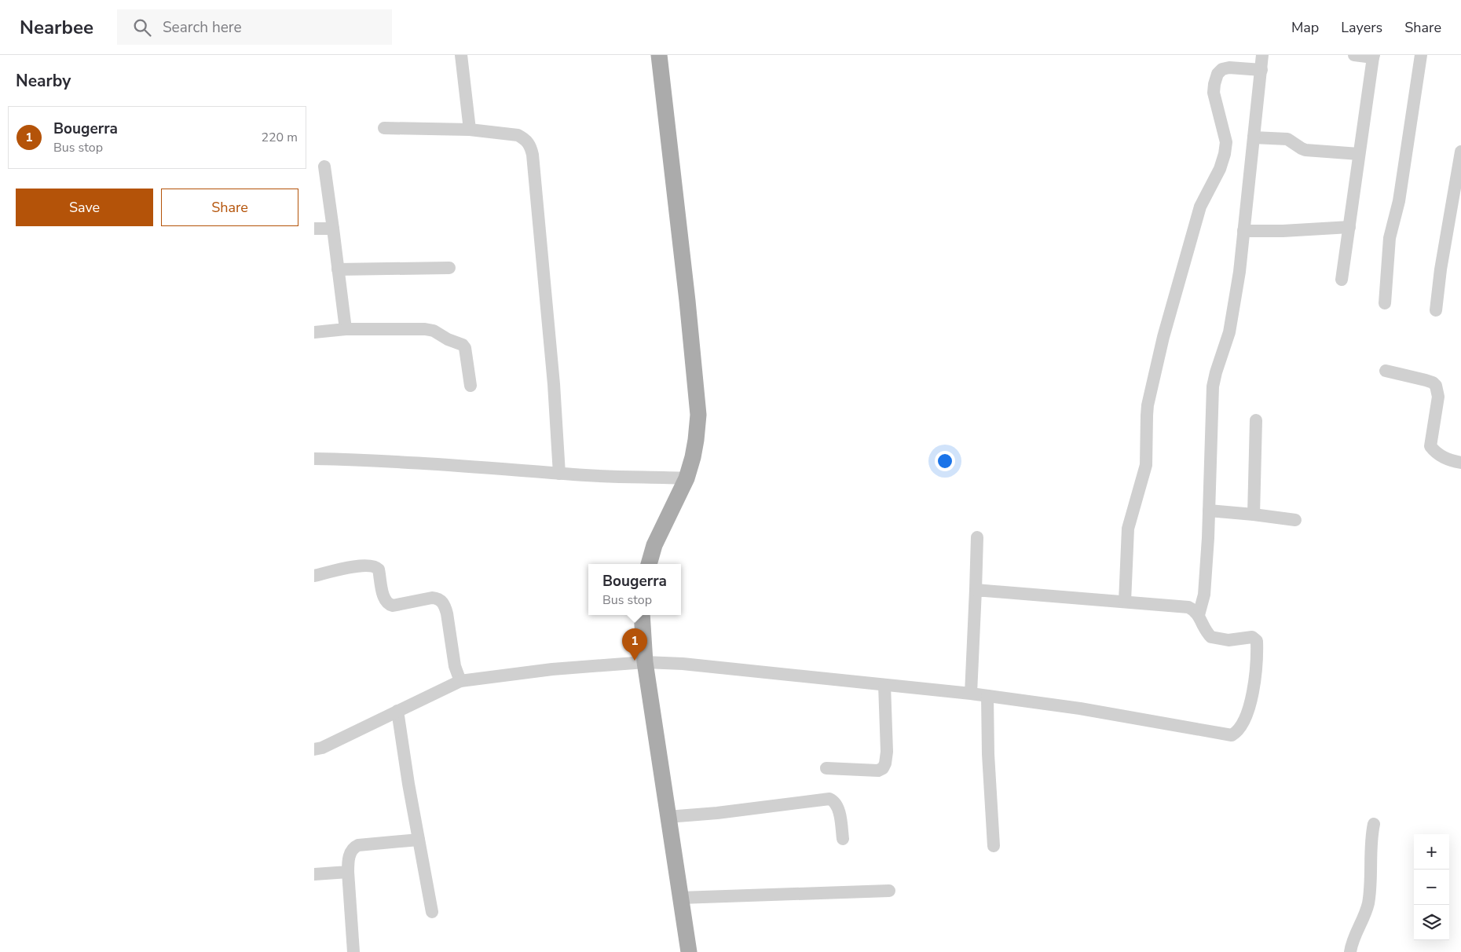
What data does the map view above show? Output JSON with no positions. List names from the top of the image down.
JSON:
{
  "page": {
    "header": "Nearbee",
    "search": "Search here",
    "nav": ["Map", "Layers", "Share"],
    "heading": "Nearby",
    "list": [
      {
        "mark": "1",
        "name": "Bougerra",
        "note": "Bus stop",
        "value": "220 m"
      }
    ],
    "buttons": ["Save", "Share"],
    "popup": ["Bougerra", "Bus stop"],
    "pins": "1",
    "map_buttons": ["+", "−"]
  }
}
